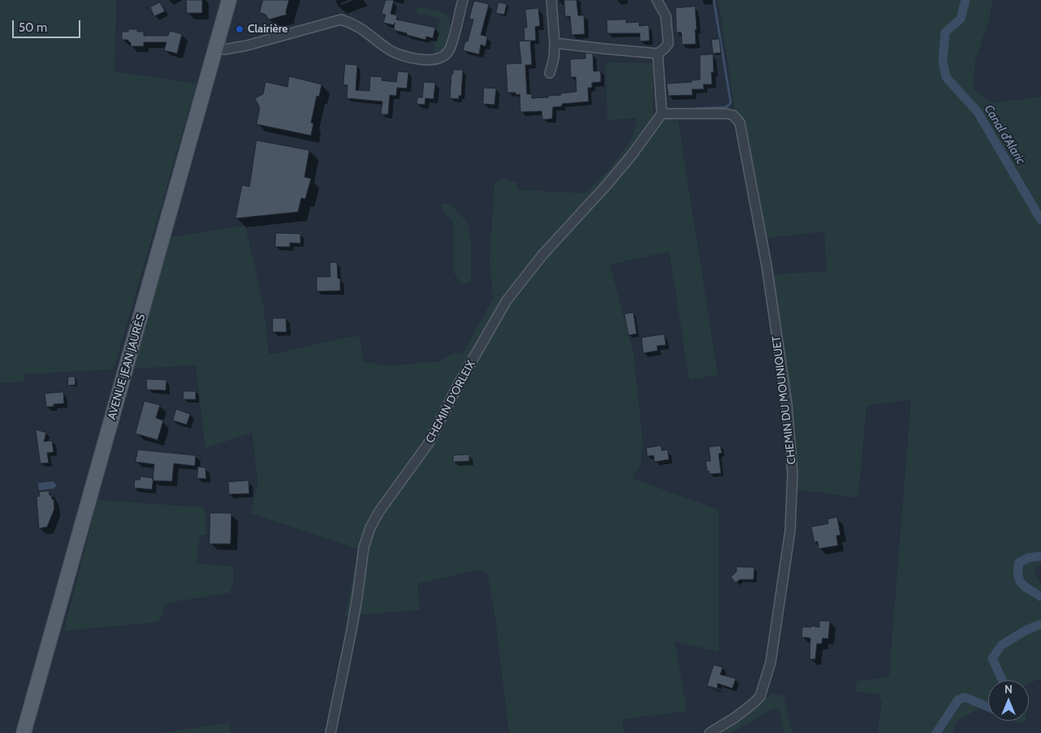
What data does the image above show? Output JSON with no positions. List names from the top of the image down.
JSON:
{
  "streets": {
    "main road": ["AVENUE JEAN JAURÈS"],
    "street": ["CHEMIN DU MOUNIQUET", "CHEMIN D'ORLEIX"]
  },
  "crossings": [
    ["CHEMIN DU MOUNIQUET", "CHEMIN D'ORLEIX"]
  ],
  "water": ["Canal d'Alaric"],
  "places": ["Clairière"],
  "scale_bar": "50 m",
  "north": "top"
}
